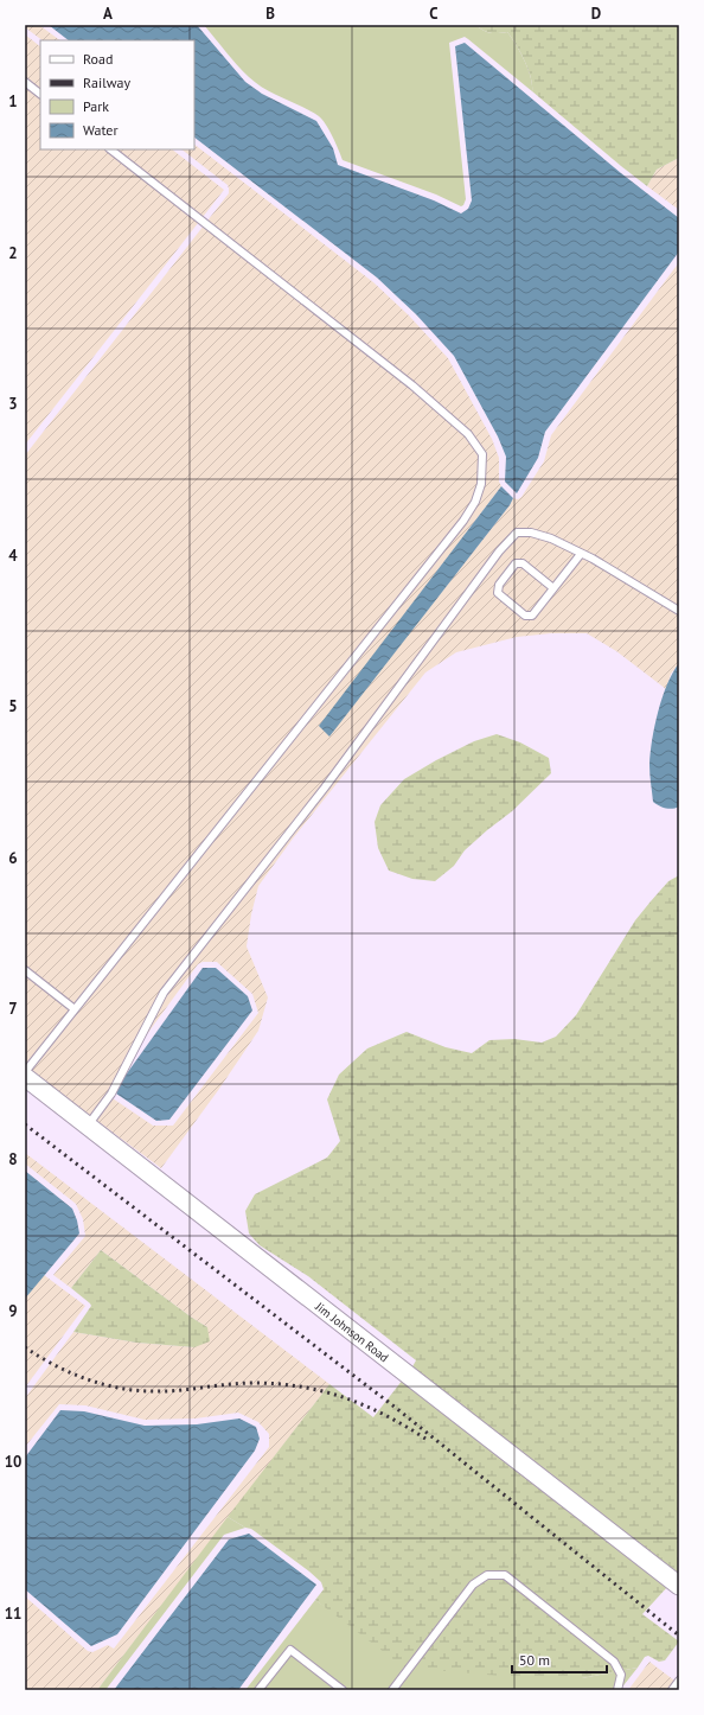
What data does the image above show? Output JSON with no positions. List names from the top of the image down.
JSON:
{
  "streets": {
    "street": ["Jim Johnson Road"]
  },
  "legend": [
    "Road",
    "Railway",
    "Park",
    "Water"
  ],
  "scale_bar": "50 m",
  "grid": {
    "columns": [
      "A",
      "B",
      "C",
      "D"
    ],
    "rows": [
      "1",
      "2",
      "3",
      "4",
      "5",
      "6",
      "7",
      "8",
      "9",
      "10",
      "11"
    ]
  }
}
